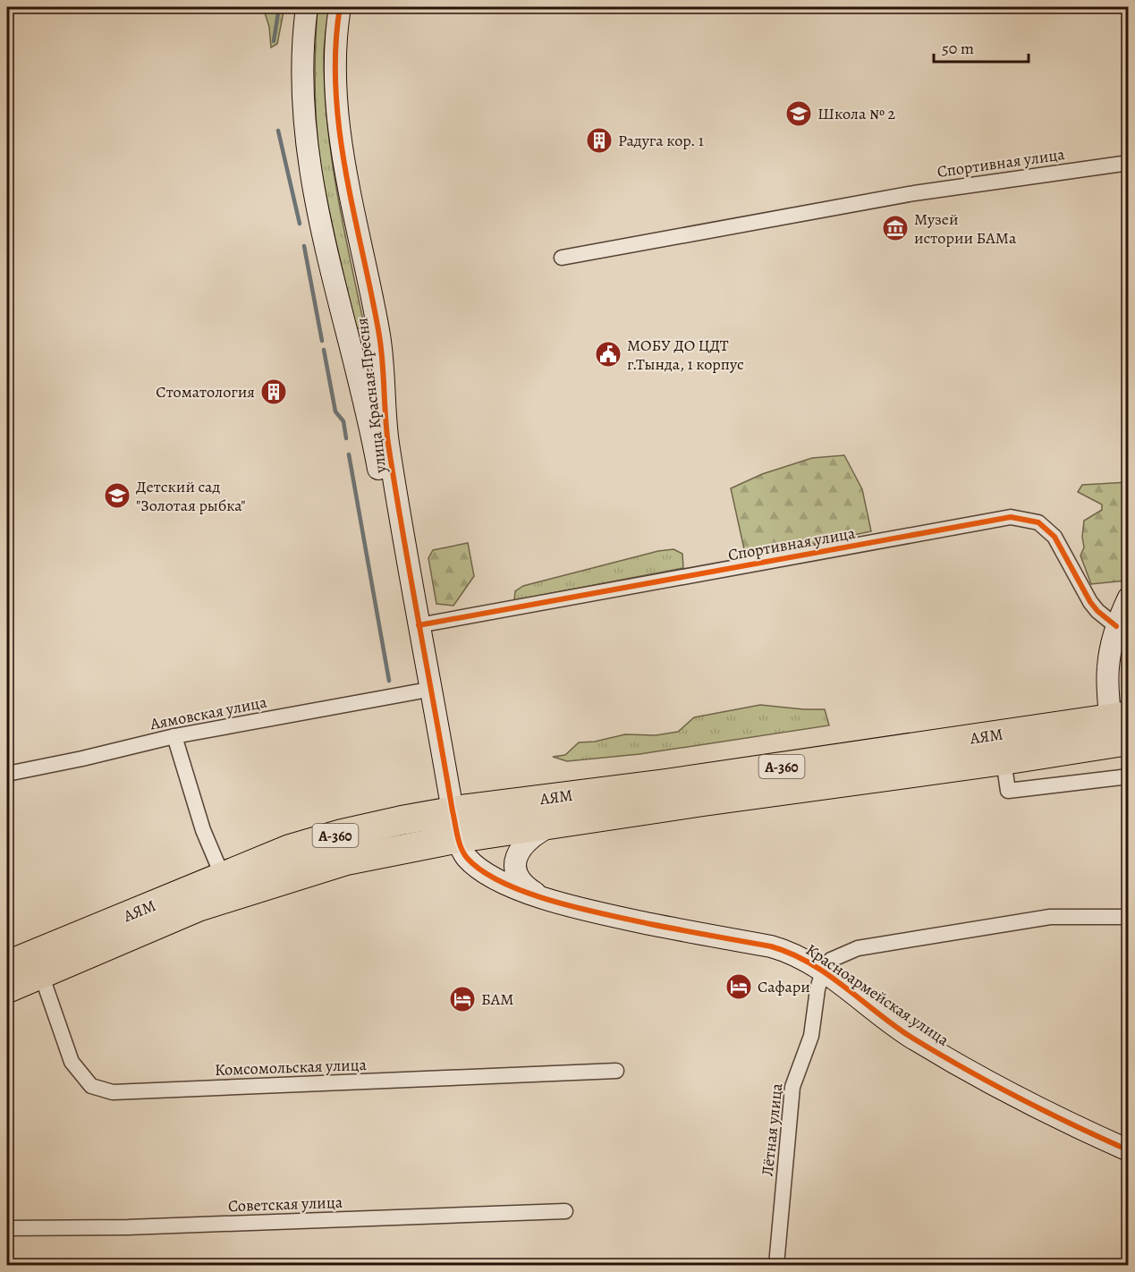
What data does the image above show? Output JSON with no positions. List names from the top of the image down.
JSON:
{
  "streets": {
    "highway": ["АЯМ", "А-360"],
    "street": [
      "Спортивная улица",
      "улица Красная Пресня",
      "Аямовская улица",
      "Красноармейская улица",
      "Комсомольская улица",
      "Лётная улица",
      "Советская улица"
    ]
  },
  "crossings": [
    ["Спортивная улица", "улица Красная Пресня"],
    ["улица Красная Пресня", "Аямовская улица"],
    ["улица Красная Пресня", "АЯМ"],
    ["улица Красная Пресня", "Красноармейская улица"],
    ["АЯМ", "Красноармейская улица"],
    ["АЯМ", "Комсомольская улица"],
    ["Красноармейская улица", "Лётная улица"]
  ],
  "places": {
    "school or university": ["Школа № 2", "Детский сад \"Золотая рыбка\""],
    "building": ["Радуга кор. 1", "Стоматология"],
    "museum": ["Музей истории БАМа"],
    "public building": ["МОБУ ДО ЦДТ г.Тында, 1 корпус"],
    "hotel": ["Сафари", "БАМ"]
  },
  "scale_bar": "50 m"
}
